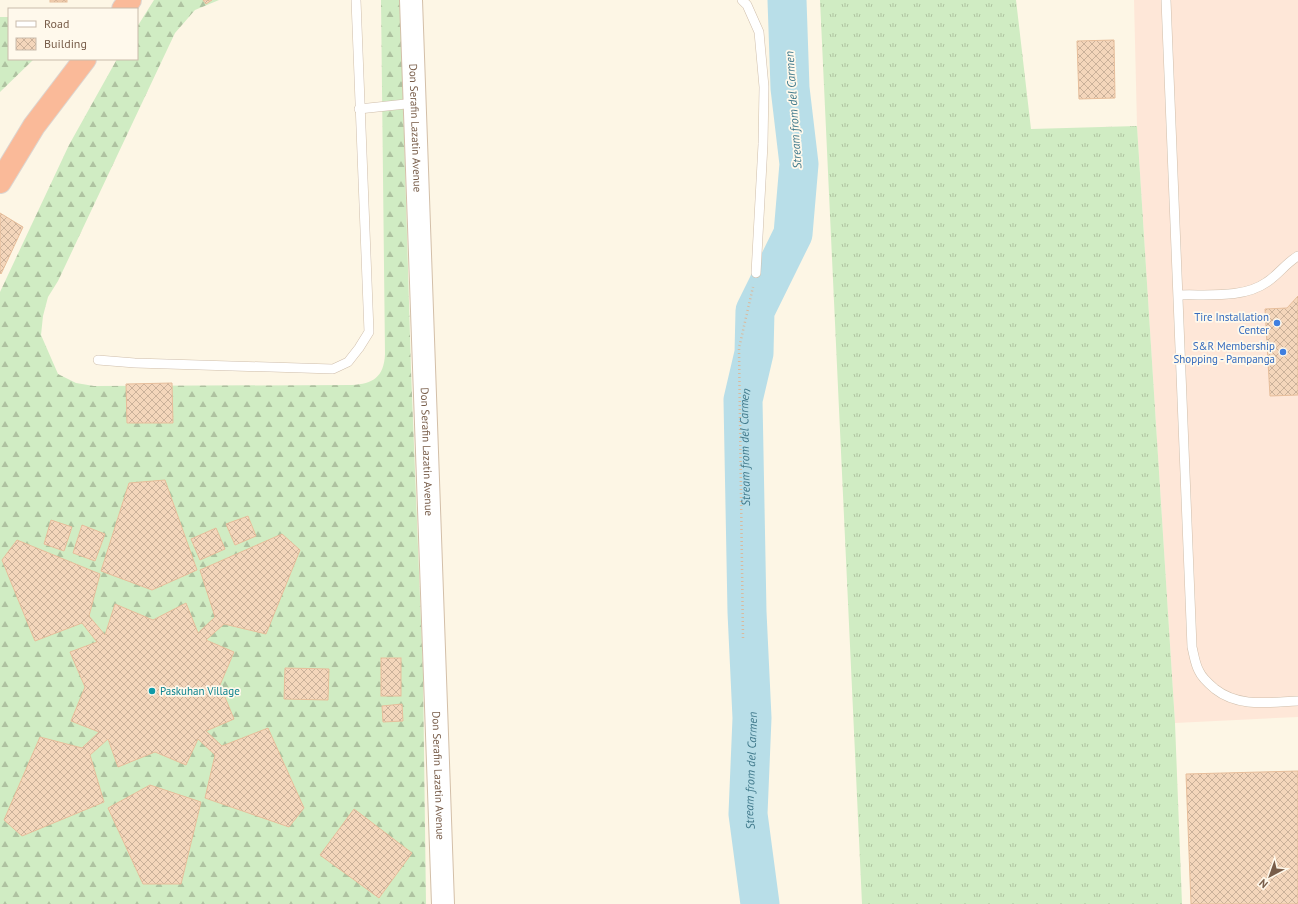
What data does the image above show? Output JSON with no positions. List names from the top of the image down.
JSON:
{
  "streets": {
    "main road": ["Don Serafin Lazatin Avenue"]
  },
  "water": ["Stream from del Carmen"],
  "places": ["Tire Installation Center", "S&R Membership Shopping - Pampanga", "Paskuhan Village"],
  "legend": ["Road", "Building"],
  "north": "bottom left"
}
